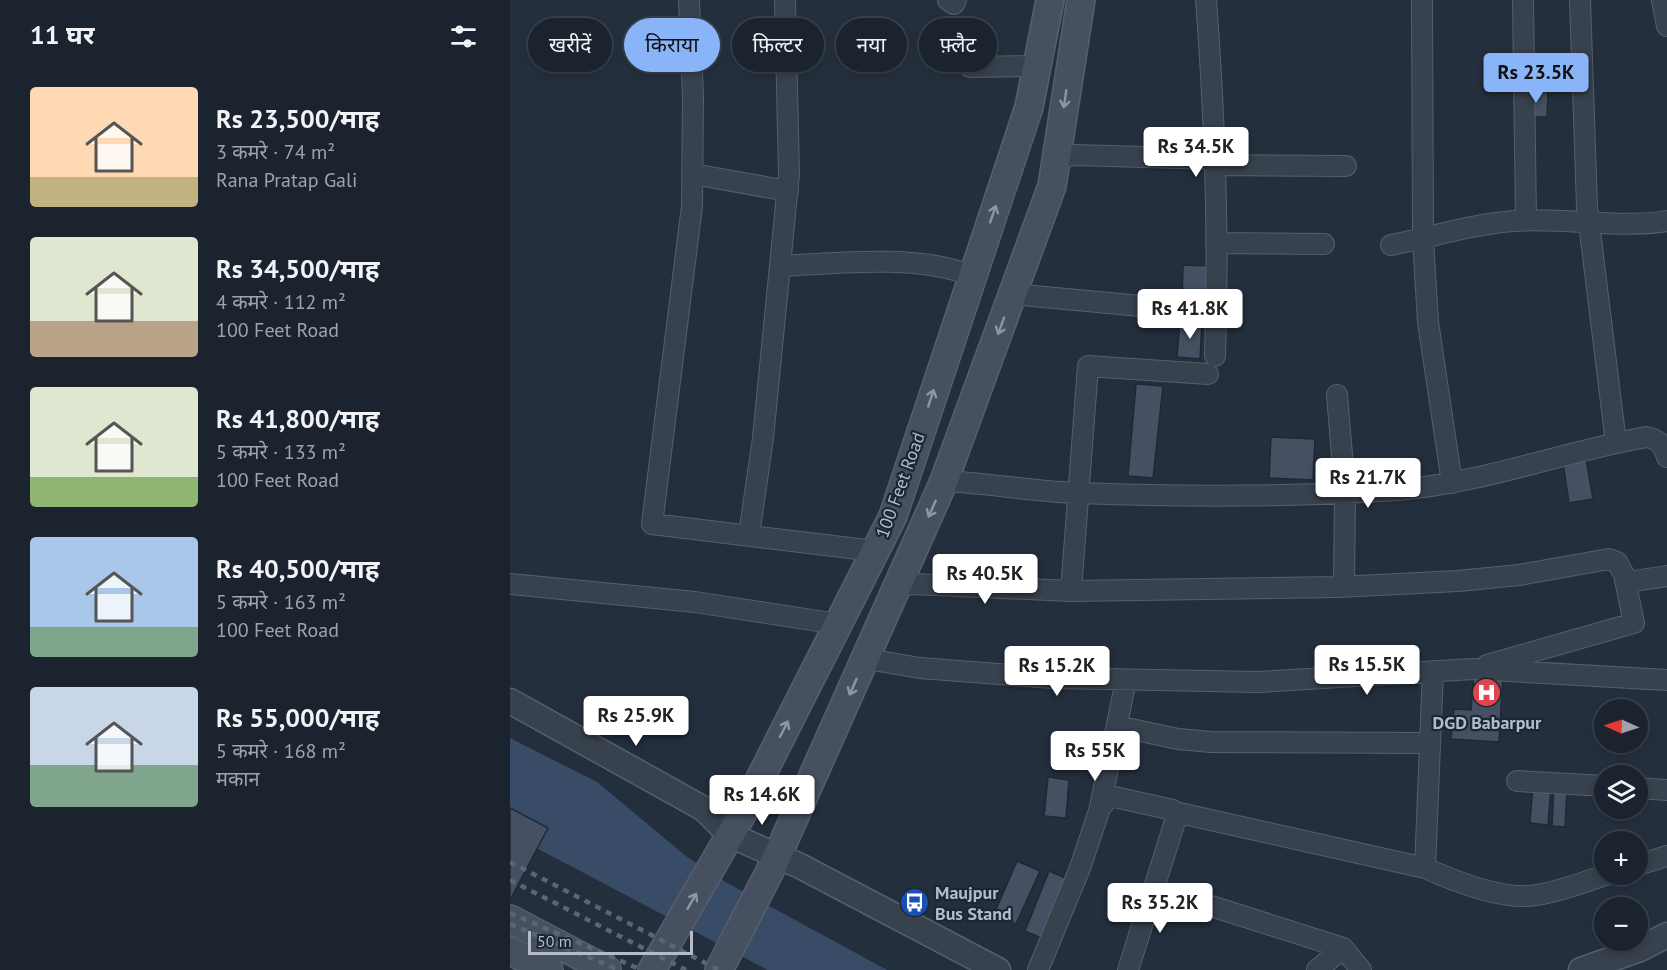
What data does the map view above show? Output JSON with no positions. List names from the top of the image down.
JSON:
{
  "streets": {
    "main road": ["100 Feet Road"]
  },
  "places": {
    "hospital": ["DGD Babarpur"],
    "bus stop": ["Maujpur Bus Stand"]
  },
  "scale_bar": "50 m",
  "north": "left",
  "page": {
    "heading": "11 घर",
    "chip": [
      "खरीदें",
      "किराया",
      "फ़िल्टर",
      "नया",
      "फ़्लैट"
    ],
    "price": [
      "Rs 23.5K",
      "Rs 34.5K",
      "Rs 41.8K",
      "Rs 21.7K",
      "Rs 40.5K",
      "Rs 15.5K",
      "Rs 15.2K",
      "Rs 25.9K",
      "Rs 55K",
      "Rs 14.6K",
      "Rs 35.2K"
    ],
    "list": [
      {
        "name": "Rs 23,500/माह",
        "note": "3 कमरे · 74 m² · Rana Pratap Gali"
      },
      {
        "name": "Rs 34,500/माह",
        "note": "4 कमरे · 112 m² · 100 Feet Road"
      },
      {
        "name": "Rs 41,800/माह",
        "note": "5 कमरे · 133 m² · 100 Feet Road"
      },
      {
        "name": "Rs 40,500/माह",
        "note": "5 कमरे · 163 m² · 100 Feet Road"
      },
      {
        "name": "Rs 55,000/माह",
        "note": "5 कमरे · 168 m² · मकान"
      }
    ],
    "map_buttons": ["+", "−"],
    "scale": "50 m"
  }
}
